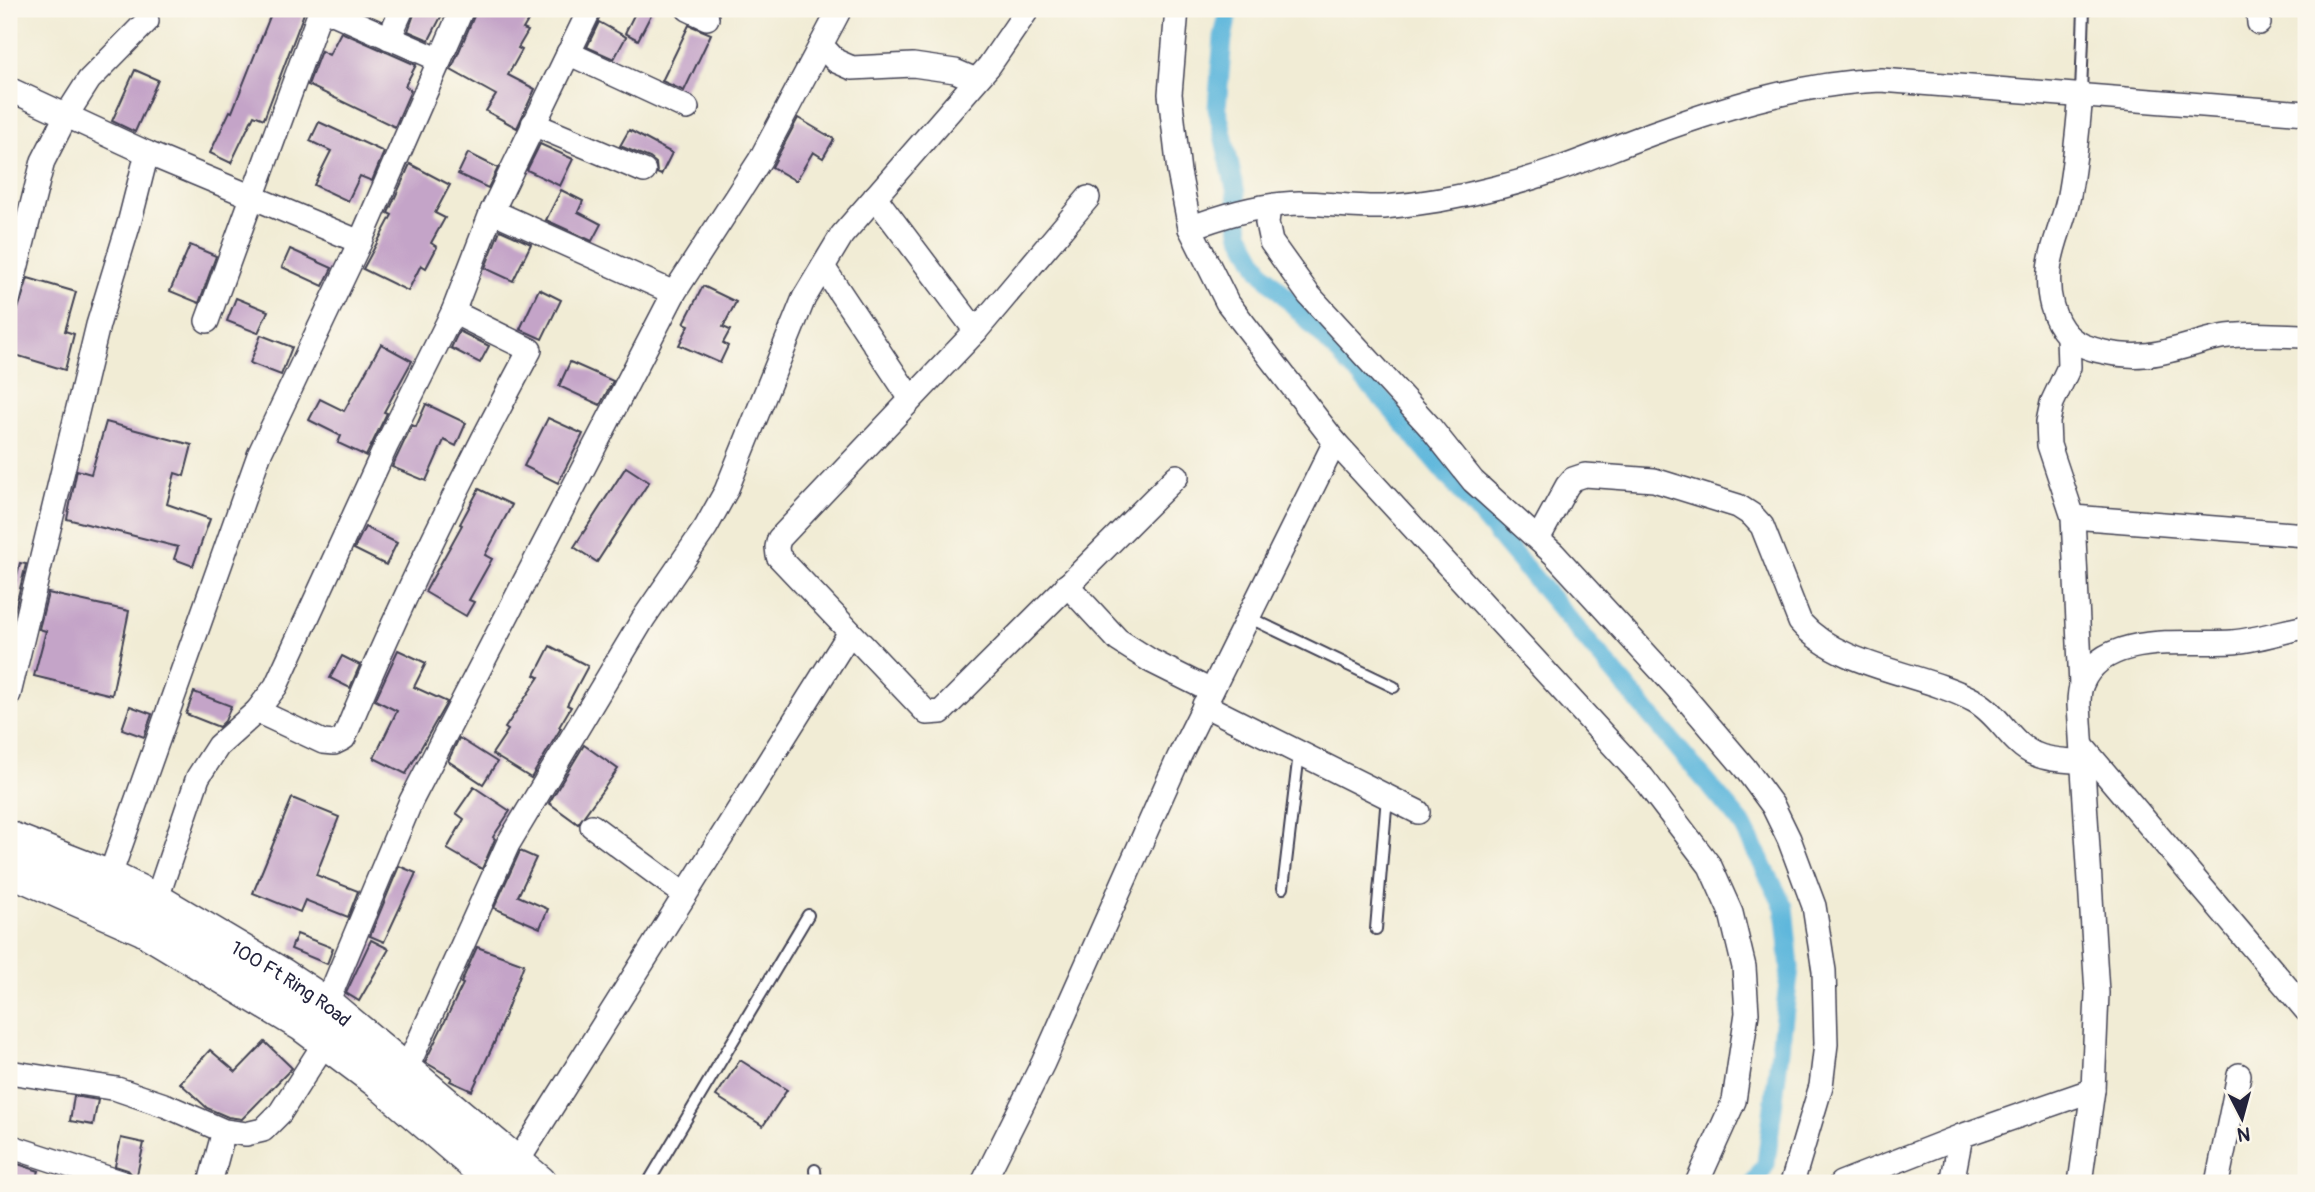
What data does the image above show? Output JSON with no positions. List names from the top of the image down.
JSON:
{
  "streets": {
    "main road": ["100 Ft Ring Road"]
  },
  "north": "bottom"
}
